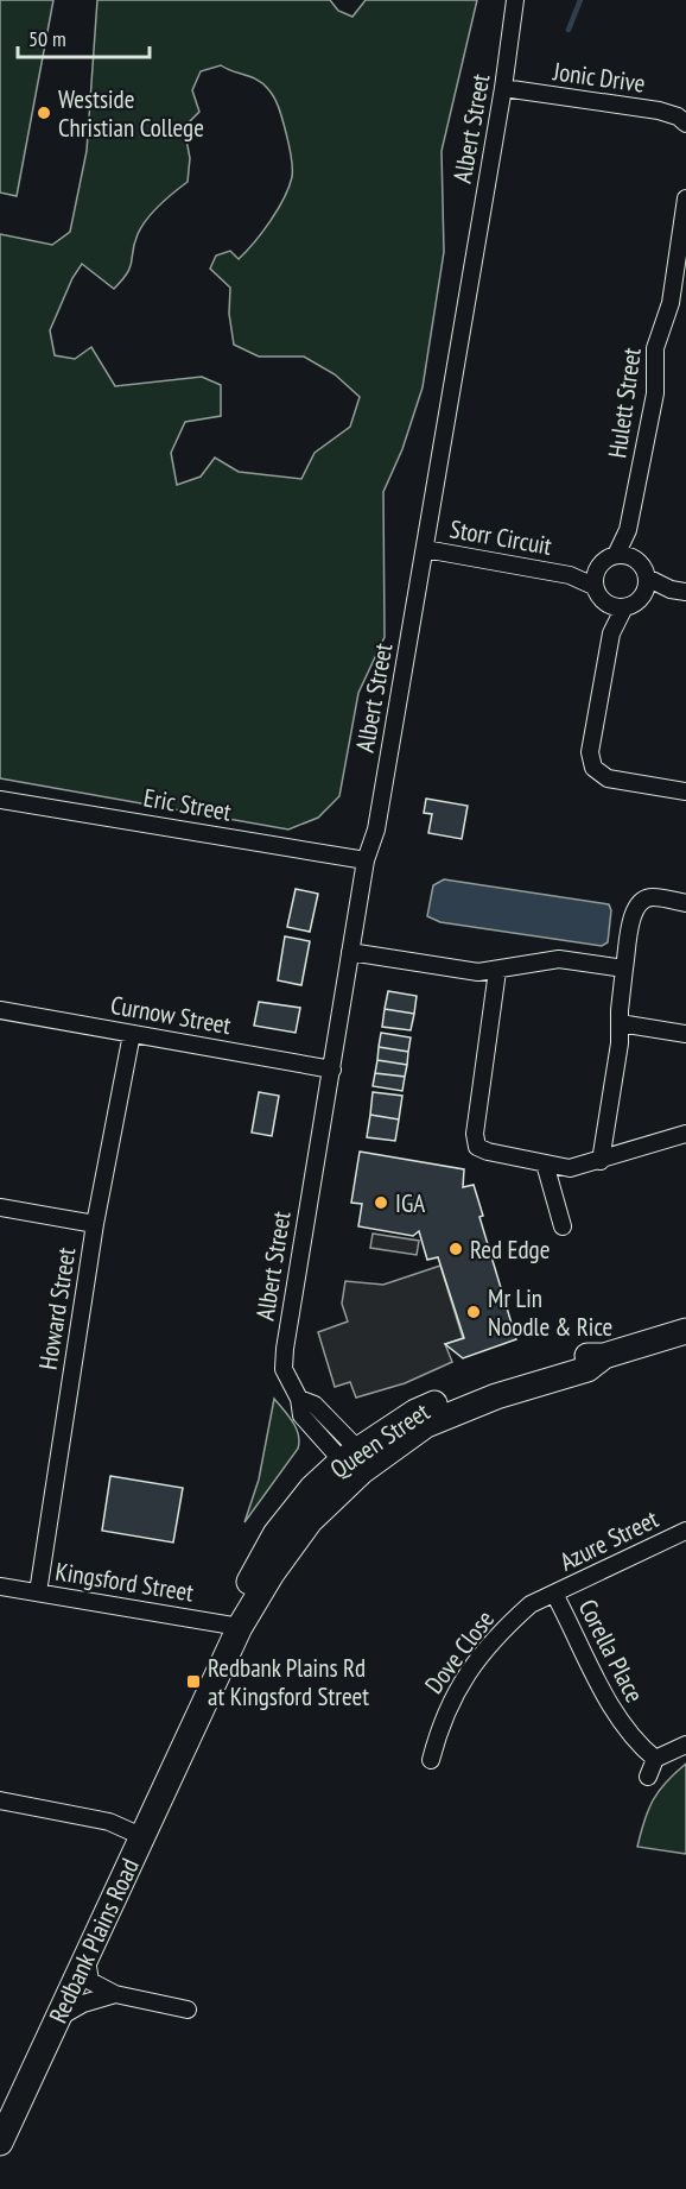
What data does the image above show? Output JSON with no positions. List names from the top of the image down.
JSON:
{
  "streets": {
    "main road": ["Queen Street", "Redbank Plains Road"],
    "street": [
      "Jonic Drive",
      "Albert Street",
      "Hulett Street",
      "Storr Circuit",
      "Eric Street",
      "Curnow Street",
      "Howard Street",
      "Azure Street",
      "Kingsford Street",
      "Corella Place",
      "Dove Close"
    ]
  },
  "crossings": [
    ["Jonic Drive", "Albert Street"],
    ["Albert Street", "Storr Circuit"],
    ["Albert Street", "Eric Street"],
    ["Albert Street", "Curnow Street"],
    ["Albert Street", "Queen Street"],
    ["Hulett Street", "Storr Circuit"],
    ["Curnow Street", "Howard Street"],
    ["Howard Street", "Kingsford Street"],
    ["Queen Street", "Kingsford Street"],
    ["Queen Street", "Redbank Plains Road"],
    ["Azure Street", "Corella Place"],
    ["Azure Street", "Dove Close"],
    ["Corella Place", "Dove Close"]
  ],
  "places": {
    "other": [
      "Westside Christian College",
      "IGA",
      "Red Edge",
      "Mr Lin Noodle & Rice"
    ],
    "transit": ["Redbank Plains Rd at Kingsford Street"]
  },
  "scale_bar": "50 m"
}
